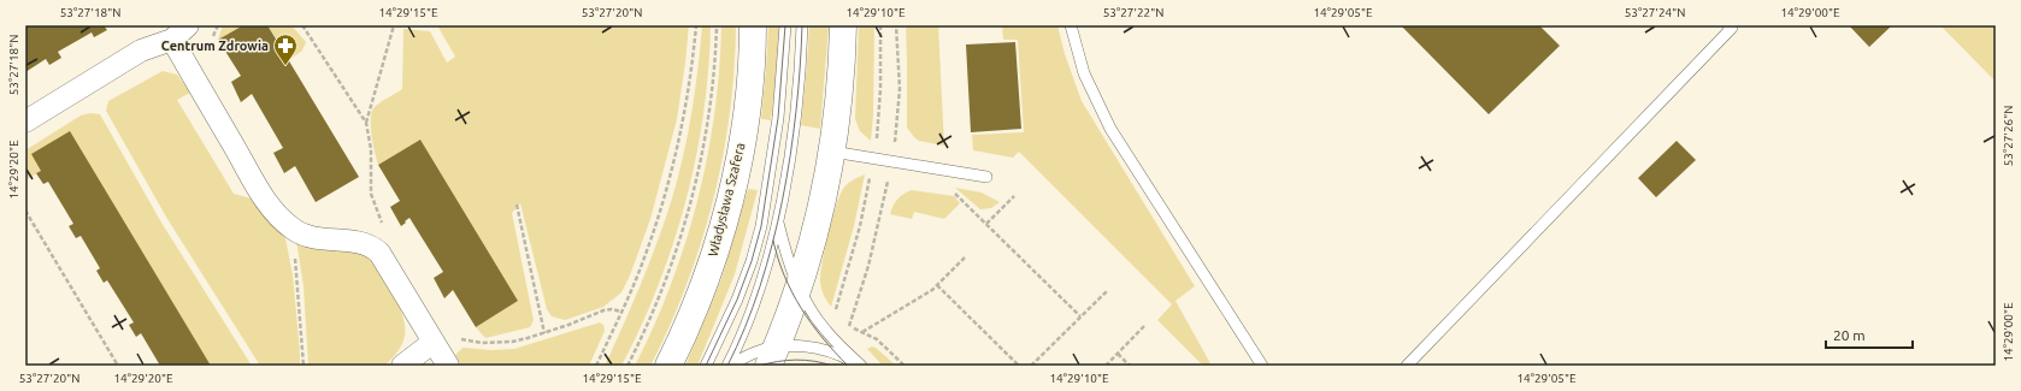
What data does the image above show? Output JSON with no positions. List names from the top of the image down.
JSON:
{
  "streets": {
    "main road": ["Władysława Szafera"]
  },
  "places": {
    "pharmacy": ["Centrum Zdrowia"]
  },
  "scale_bar": "20 m",
  "coordinates": [
    "53°27'18\"N",
    "14°29'15\"E",
    "53°27'20\"N",
    "14°29'10\"E",
    "53°27'22\"N",
    "14°29'05\"E",
    "53°27'24\"N",
    "14°29'00\"E",
    "53°27'26\"N",
    "14°29'20\"E"
  ]
}
